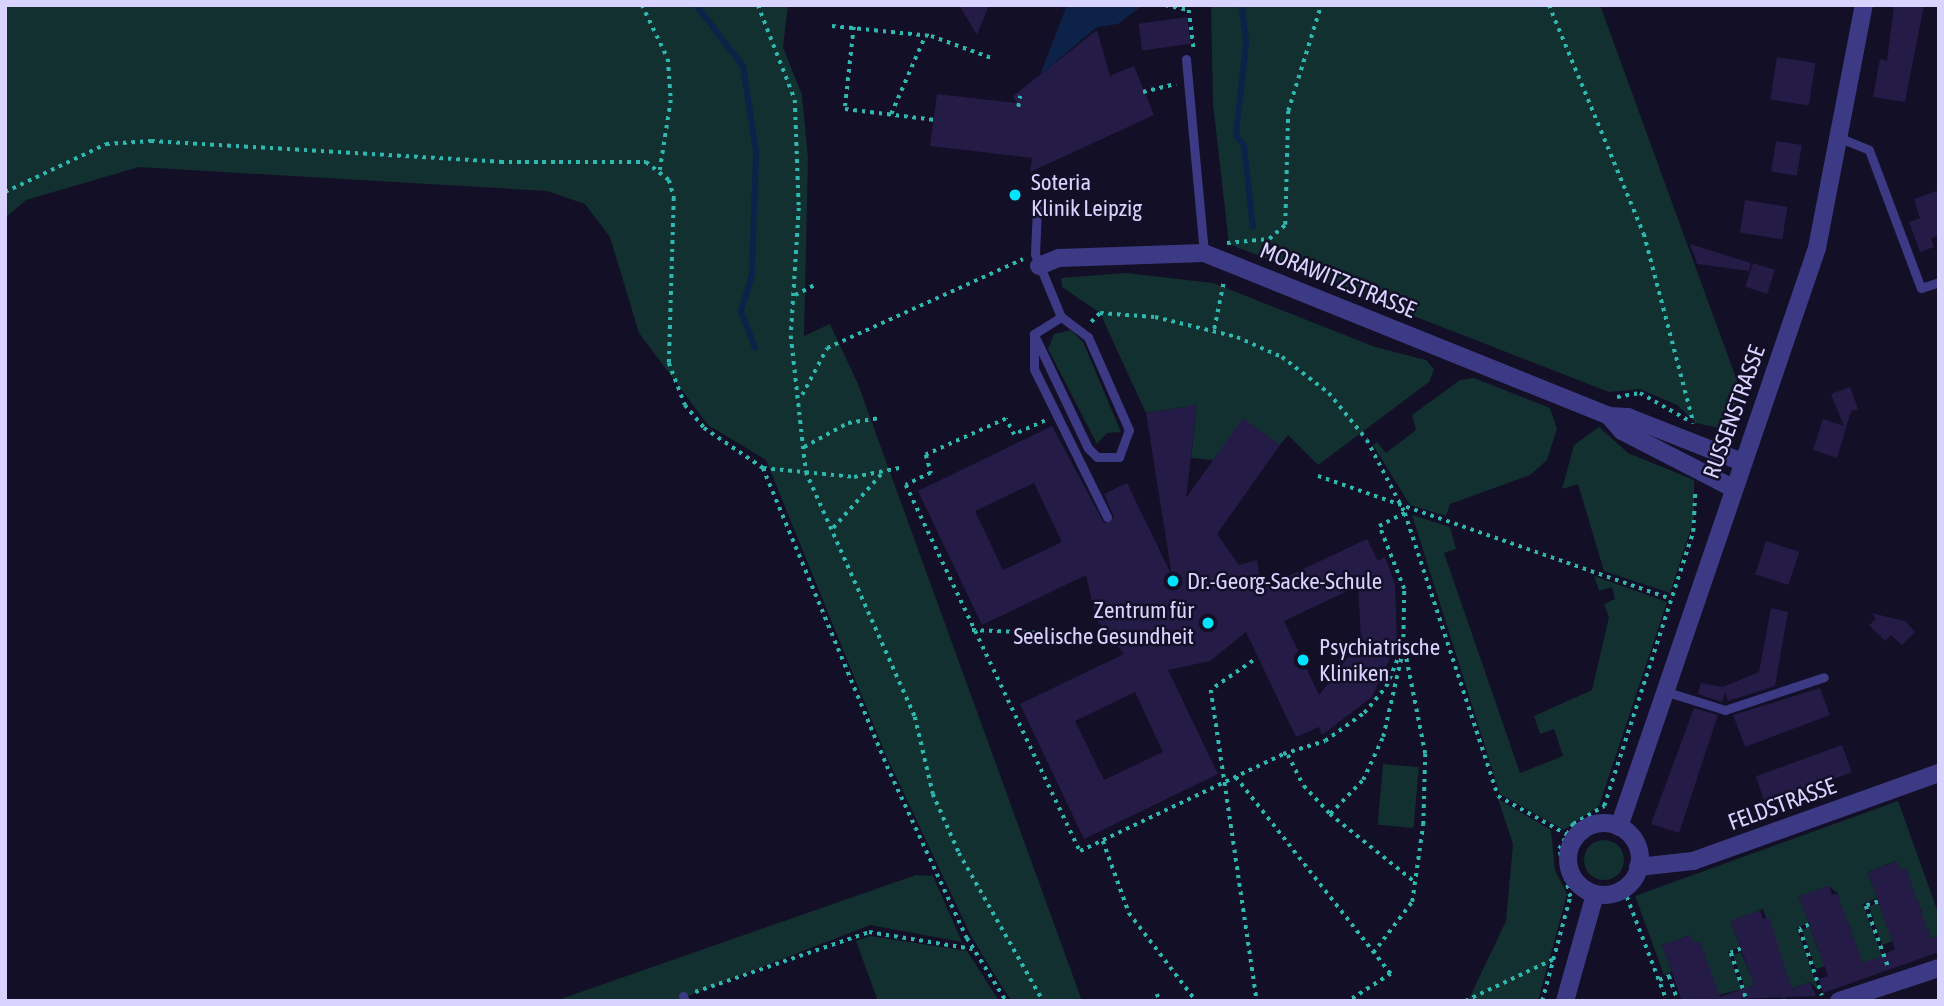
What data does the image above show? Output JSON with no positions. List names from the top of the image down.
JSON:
{
  "streets": {
    "street": ["MORAWITZSTRASSE", "RUSSENSTRASSE", "FELDSTRASSE"]
  },
  "crossings": [
    ["MORAWITZSTRASSE", "RUSSENSTRASSE"],
    ["RUSSENSTRASSE", "FELDSTRASSE"]
  ],
  "places": [
    "Soteria Klinik Leipzig",
    "Dr.-Georg-Sacke-Schule",
    "Zentrum für Seelische Gesundheit",
    "Psychiatrische Kliniken"
  ]
}
